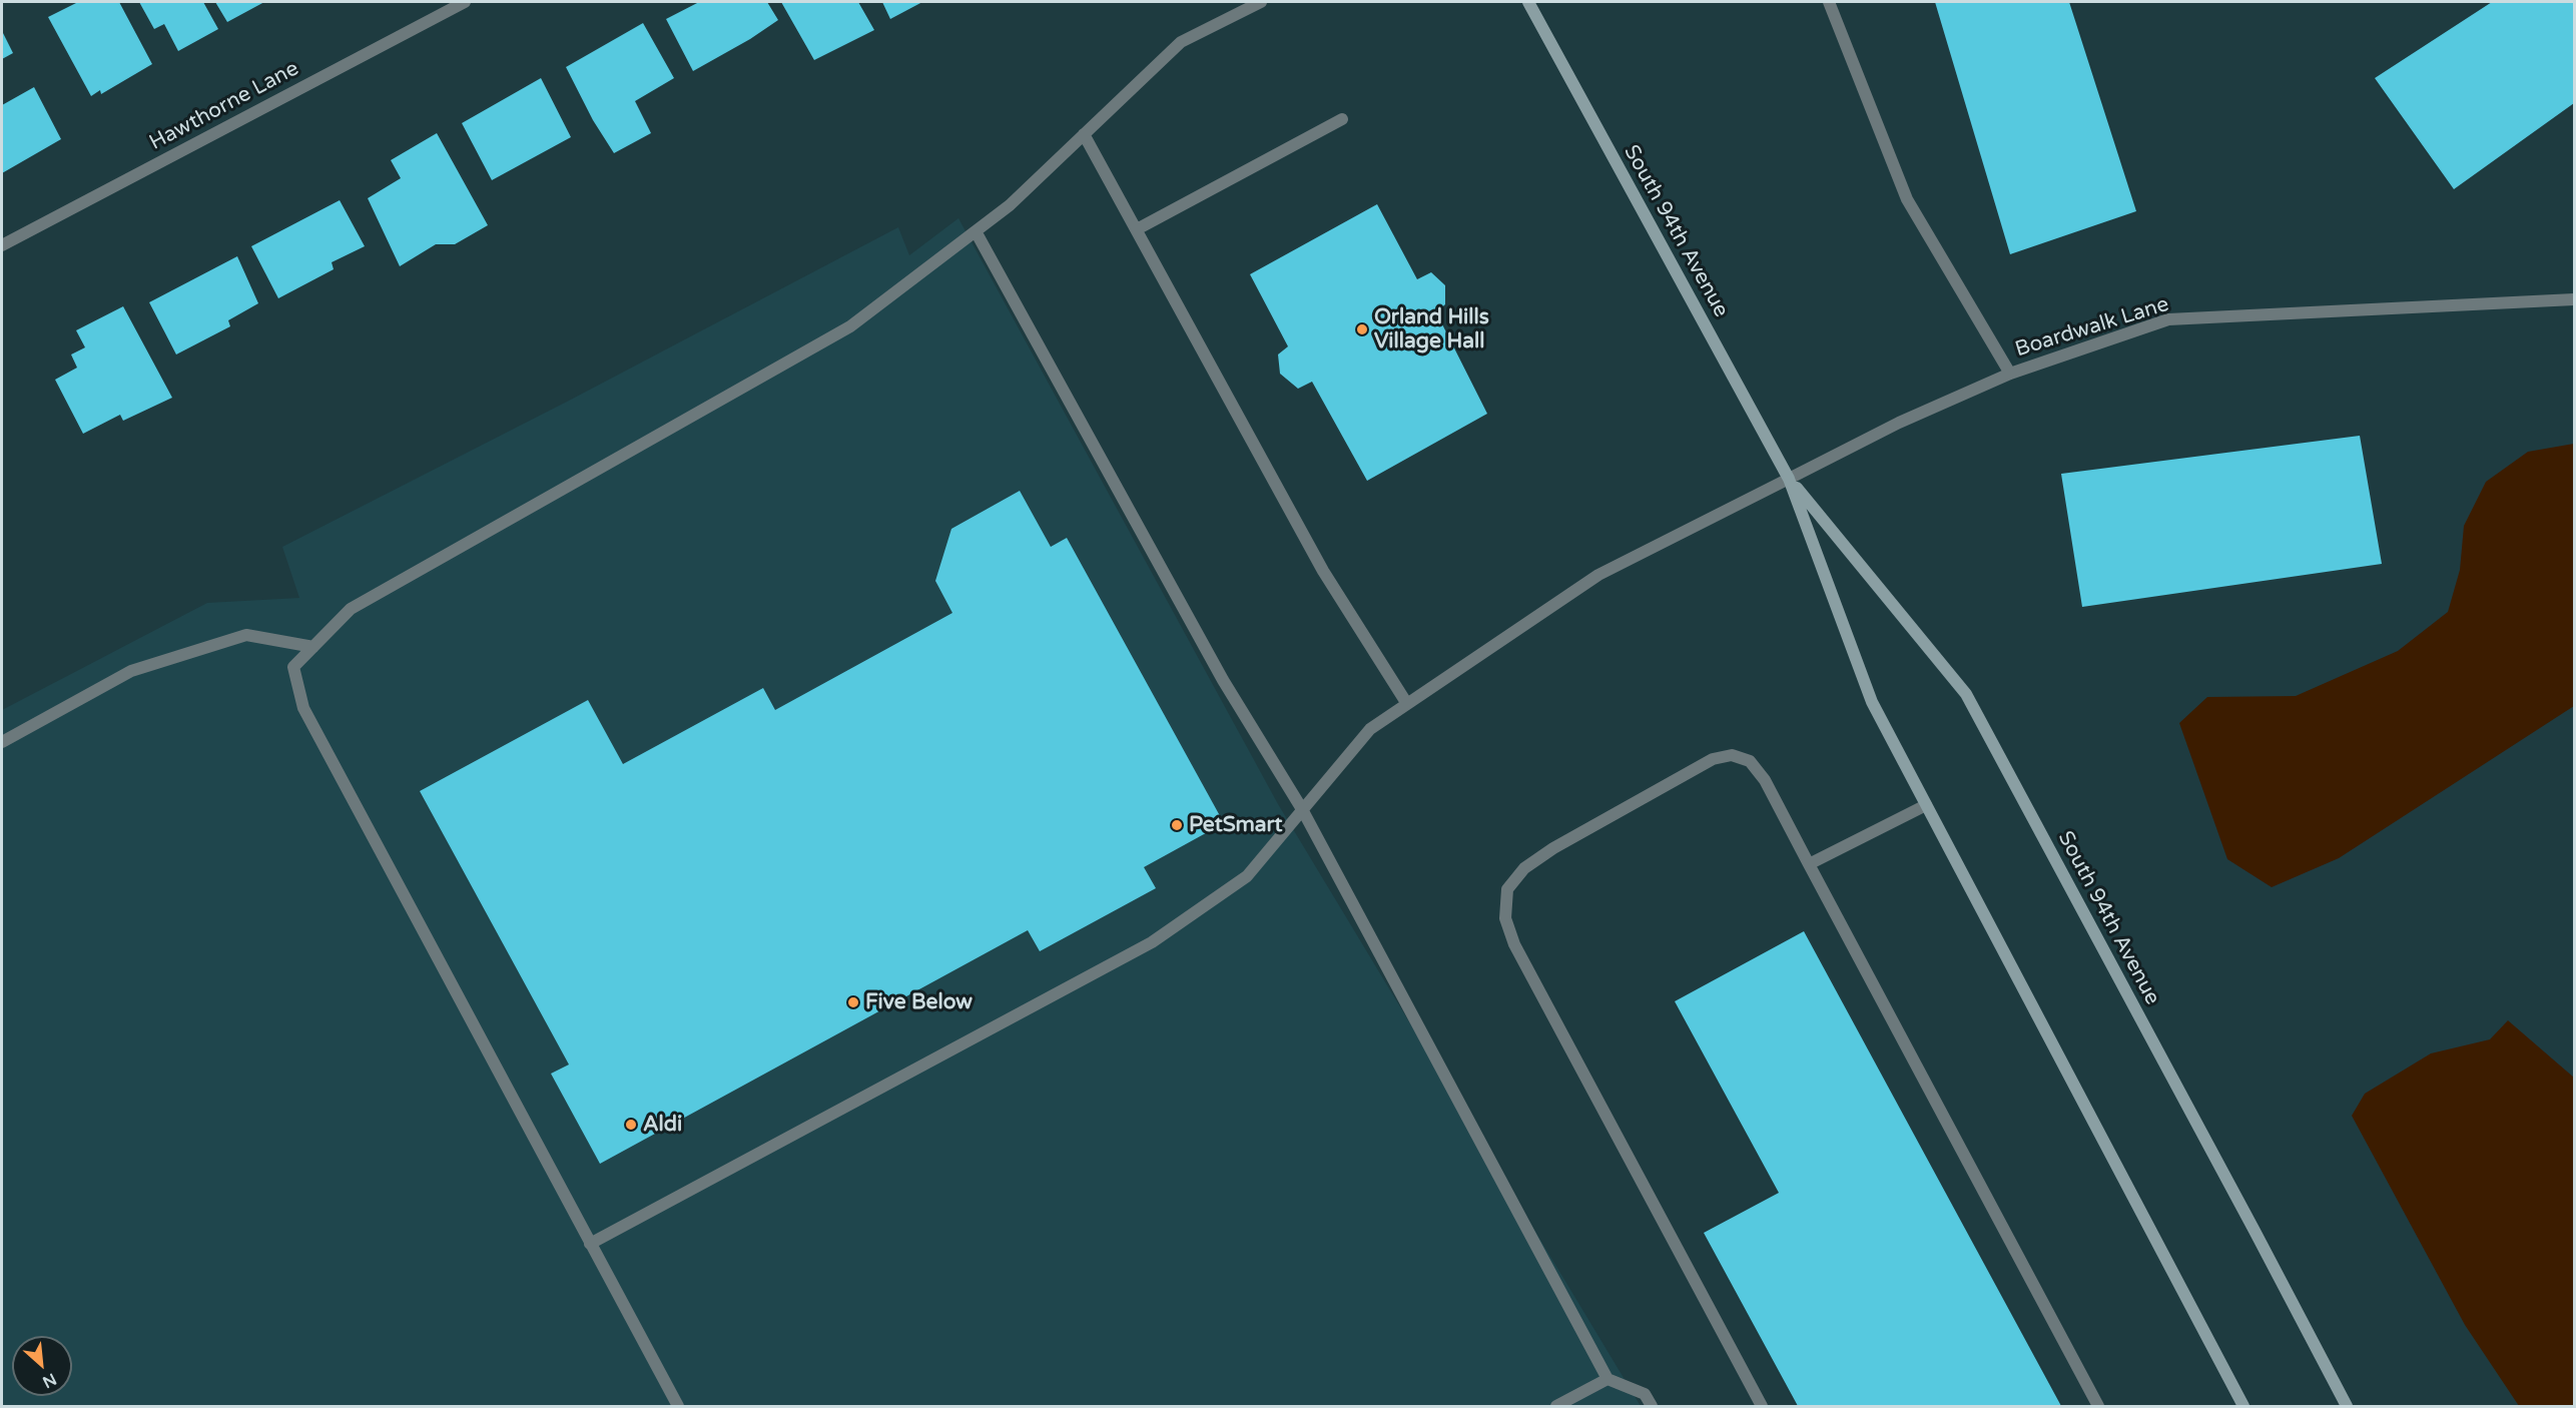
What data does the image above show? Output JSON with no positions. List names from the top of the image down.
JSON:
{
  "streets": {
    "street": ["Hawthorne Lane", "South 94th Avenue", "Boardwalk Lane"]
  },
  "crossings": [
    ["South 94th Avenue", "Boardwalk Lane"]
  ],
  "places": [
    "Orland Hills Village Hall",
    "PetSmart",
    "Five Below",
    "Aldi"
  ],
  "north": "bottom right"
}
